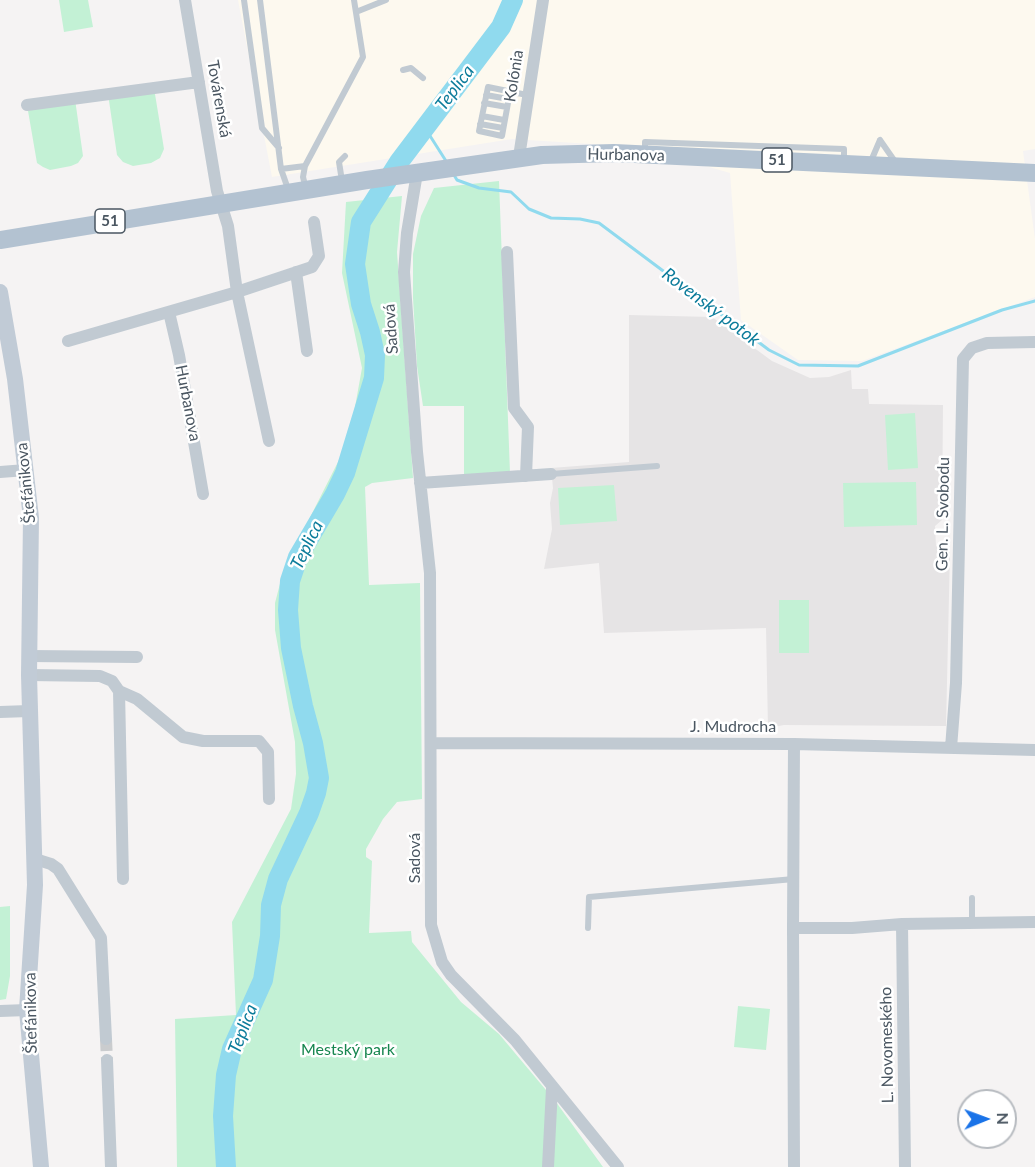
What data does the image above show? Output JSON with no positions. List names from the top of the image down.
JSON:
{
  "streets": {
    "main road": ["Hurbanova", "51"],
    "street": [
      "Kolónia",
      "Továrenská",
      "Sadová",
      "Štefánikova",
      "Gen. L. Svobodu",
      "J. Mudrocha",
      "L. Novomeského"
    ]
  },
  "crossings": [
    ["Kolónia", "Hurbanova"],
    ["Továrenská", "Hurbanova"],
    ["Hurbanova", "Sadová"],
    ["Sadová", "J. Mudrocha"],
    ["Gen. L. Svobodu", "J. Mudrocha"]
  ],
  "water": ["Teplica", "Rovenský potok"],
  "parks": ["Mestský park"],
  "north": "right"
}
